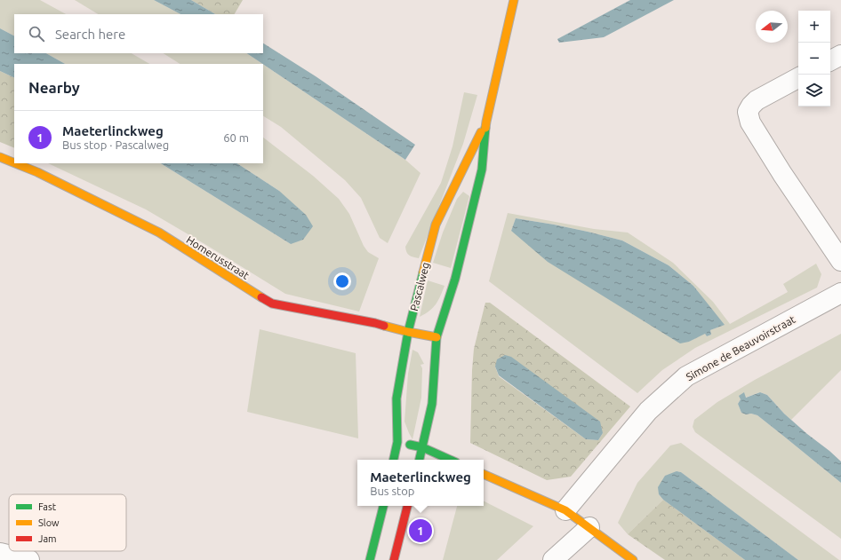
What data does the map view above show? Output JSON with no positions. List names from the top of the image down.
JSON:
{
  "streets": {
    "street": ["Homerusstraat", "Pascalweg", "Simone de Beauvoirstraat"]
  },
  "crossings": [
    ["Homerusstraat", "Pascalweg"]
  ],
  "legend": ["Fast", "Slow", "Jam"],
  "north": "left",
  "page": {
    "map_buttons": ["+", "−"],
    "search": "Search here",
    "heading": "Nearby",
    "list": [
      {
        "mark": "1",
        "name": "Maeterlinckweg",
        "note": "Bus stop · Pascalweg",
        "value": "60 m"
      }
    ],
    "popup": ["Maeterlinckweg", "Bus stop"],
    "pins": "1"
  }
}
